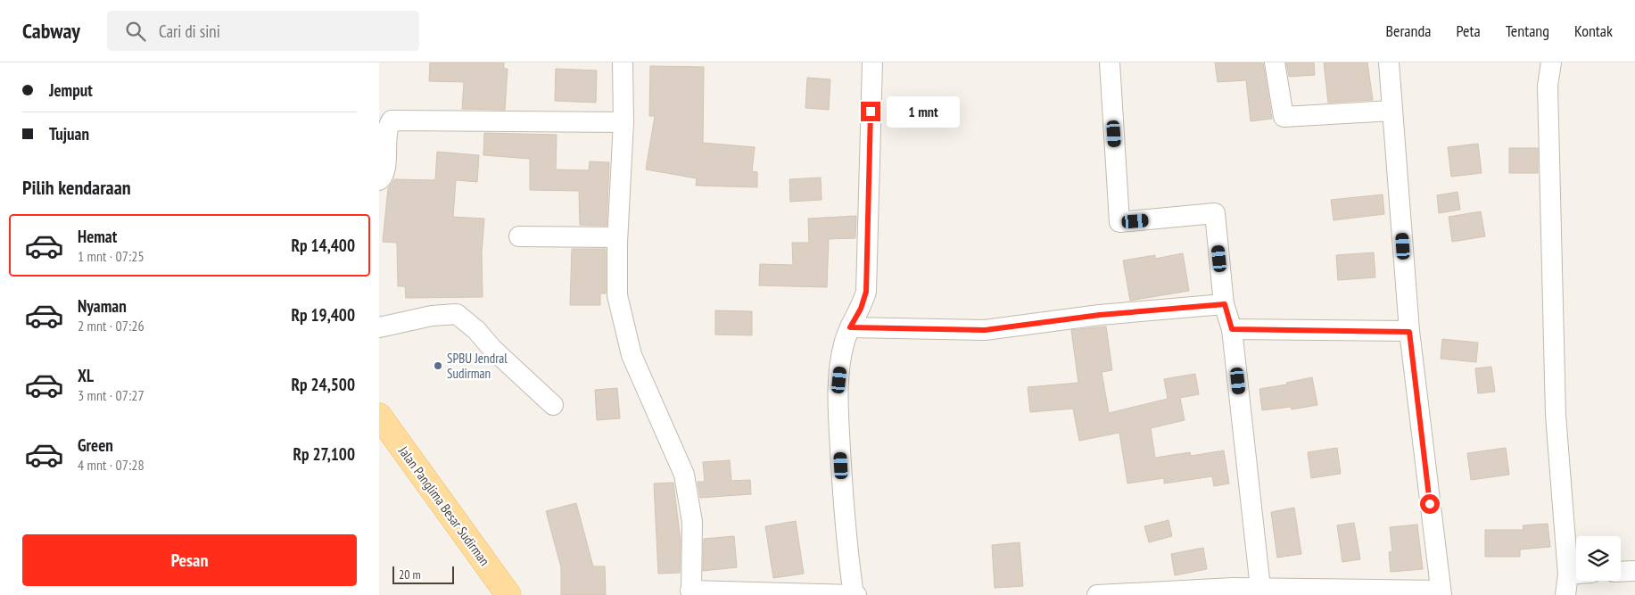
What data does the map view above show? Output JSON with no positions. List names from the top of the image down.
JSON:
{
  "streets": {
    "main road": ["Jalan Panglima Besar Sudirman"]
  },
  "places": ["SPBU Jendral Sudirman"],
  "scale_bar": "20 m",
  "page": {
    "header": "Cabway",
    "search": "Cari di sini",
    "nav": [
      "Beranda",
      "Peta",
      "Tentang",
      "Kontak"
    ],
    "banner": ["Jemput", "Tujuan"],
    "bubble": "1 mnt",
    "heading": "Pilih kendaraan",
    "list": [
      {
        "name": "Hemat",
        "note": "1 mnt · 07:25",
        "value": "Rp 14,400"
      },
      {
        "name": "Nyaman",
        "note": "2 mnt · 07:26",
        "value": "Rp 19,400"
      },
      {
        "name": "XL",
        "note": "3 mnt · 07:27",
        "value": "Rp 24,500"
      },
      {
        "name": "Green",
        "note": "4 mnt · 07:28",
        "value": "Rp 27,100"
      }
    ],
    "buttons": "Pesan",
    "scale": "20 m"
  }
}
